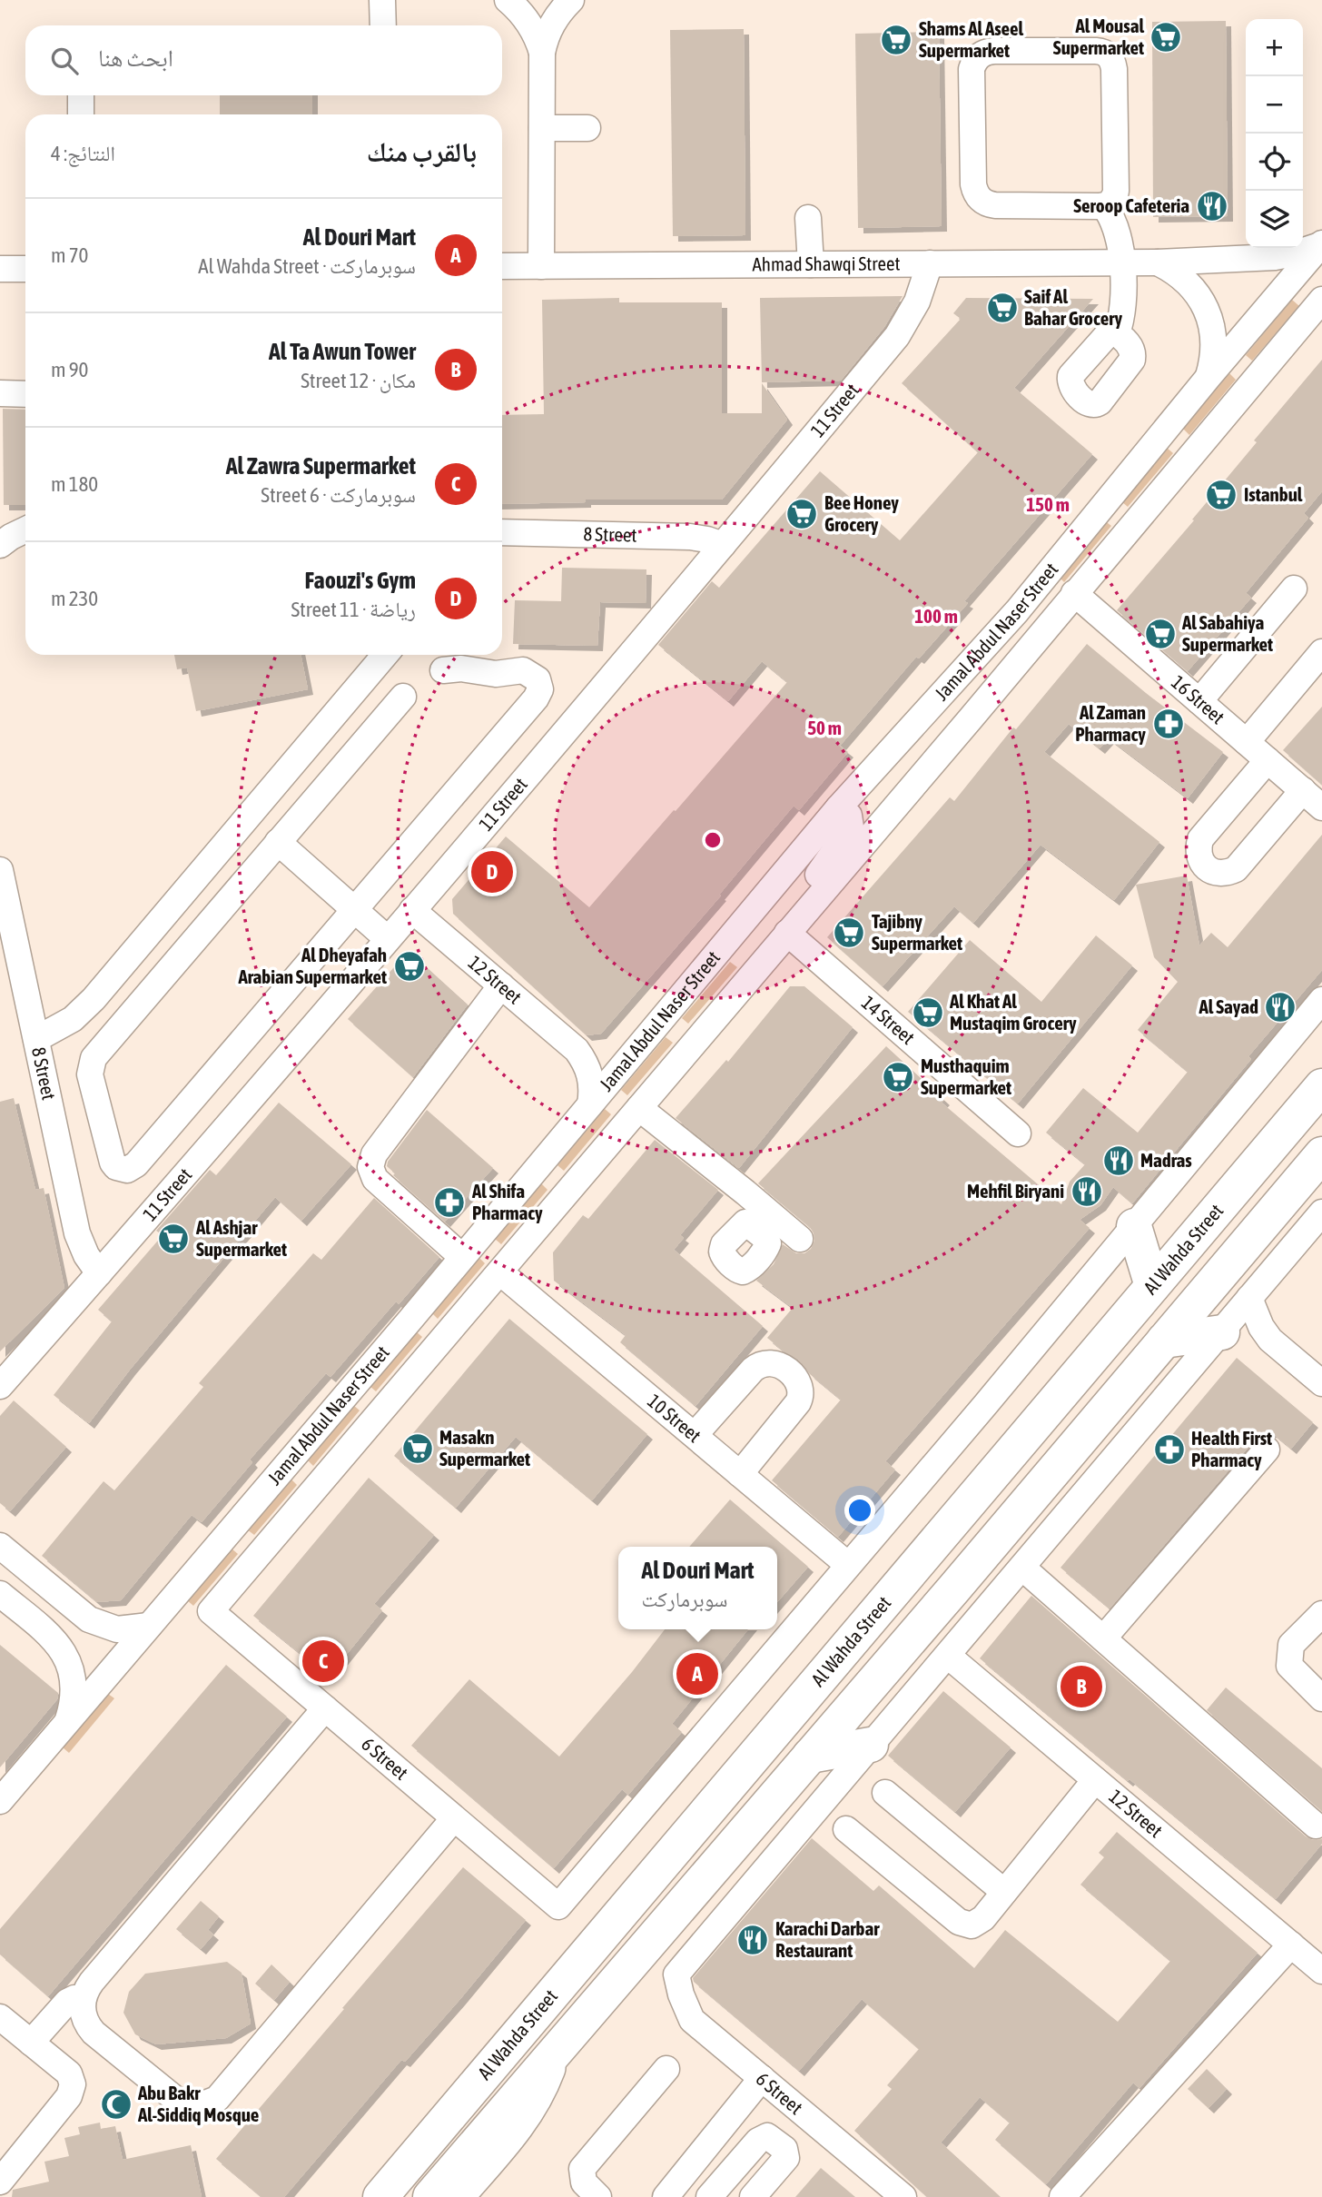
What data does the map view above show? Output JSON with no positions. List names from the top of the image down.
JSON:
{
  "streets": {
    "highway": ["Al Wahda Street"],
    "street": [
      "Ahmad Shawqi Street",
      "11 Street",
      "8 Street",
      "Jamal Abdul Naser Street",
      "16 Street",
      "12 Street",
      "14 Street",
      "10 Street",
      "6 Street"
    ]
  },
  "crossings": [
    ["Ahmad Shawqi Street", "11 Street"],
    ["Ahmad Shawqi Street", "Jamal Abdul Naser Street"],
    ["11 Street", "8 Street"],
    ["11 Street", "12 Street"],
    ["Jamal Abdul Naser Street", "16 Street"],
    ["Jamal Abdul Naser Street", "12 Street"],
    ["Jamal Abdul Naser Street", "14 Street"],
    ["Jamal Abdul Naser Street", "10 Street"],
    ["Jamal Abdul Naser Street", "6 Street"],
    ["10 Street", "6 Street"]
  ],
  "places": {
    "supermarket": [
      "Al Mousal Supermarket",
      "Shams Al Aseel Supermarket",
      "Saif Al Bahar Grocery",
      "Istanbul",
      "Bee Honey Grocery",
      "Al Sabahiya Supermarket",
      "Tajibny Supermarket",
      "Al Dheyafah Arabian Supermarket",
      "Al Khat Al Mustaqim Grocery",
      "Musthaquim Supermarket",
      "Al Ashjar Supermarket",
      "Masakn Supermarket"
    ],
    "restaurant": [
      "Seroop Cafeteria",
      "Al Sayad",
      "Madras",
      "Mehfil Biryani",
      "Karachi Darbar Restaurant"
    ],
    "pharmacy": ["Al Zaman Pharmacy", "Al Shifa Pharmacy", "Health First Pharmacy"],
    "mosque": ["Abu Bakr Al-Siddiq Mosque"]
  },
  "page": {
    "map_buttons": ["+", "−"],
    "search": "ابحث هنا",
    "heading": ["بالقرب منك", "النتائج: 4"],
    "list": [
      {
        "mark": "A",
        "name": "Al Douri Mart",
        "note": "سوبرماركت · Al Wahda Street",
        "value": "70 m"
      },
      {
        "mark": "B",
        "name": "Al Ta Awun Tower",
        "note": "مكان · 12 Street",
        "value": "90 m"
      },
      {
        "mark": "C",
        "name": "Al Zawra Supermarket",
        "note": "سوبرماركت · 6 Street",
        "value": "180 m"
      },
      {
        "mark": "D",
        "name": "Faouzi's Gym",
        "note": "رياضة · 11 Street",
        "value": "230 m"
      }
    ],
    "pins": [
      "D",
      "C",
      "A",
      "B"
    ],
    "popup": ["Al Douri Mart", "سوبرماركت"]
  },
  "rings": ["150 m", "100 m", "50 m"]
}
